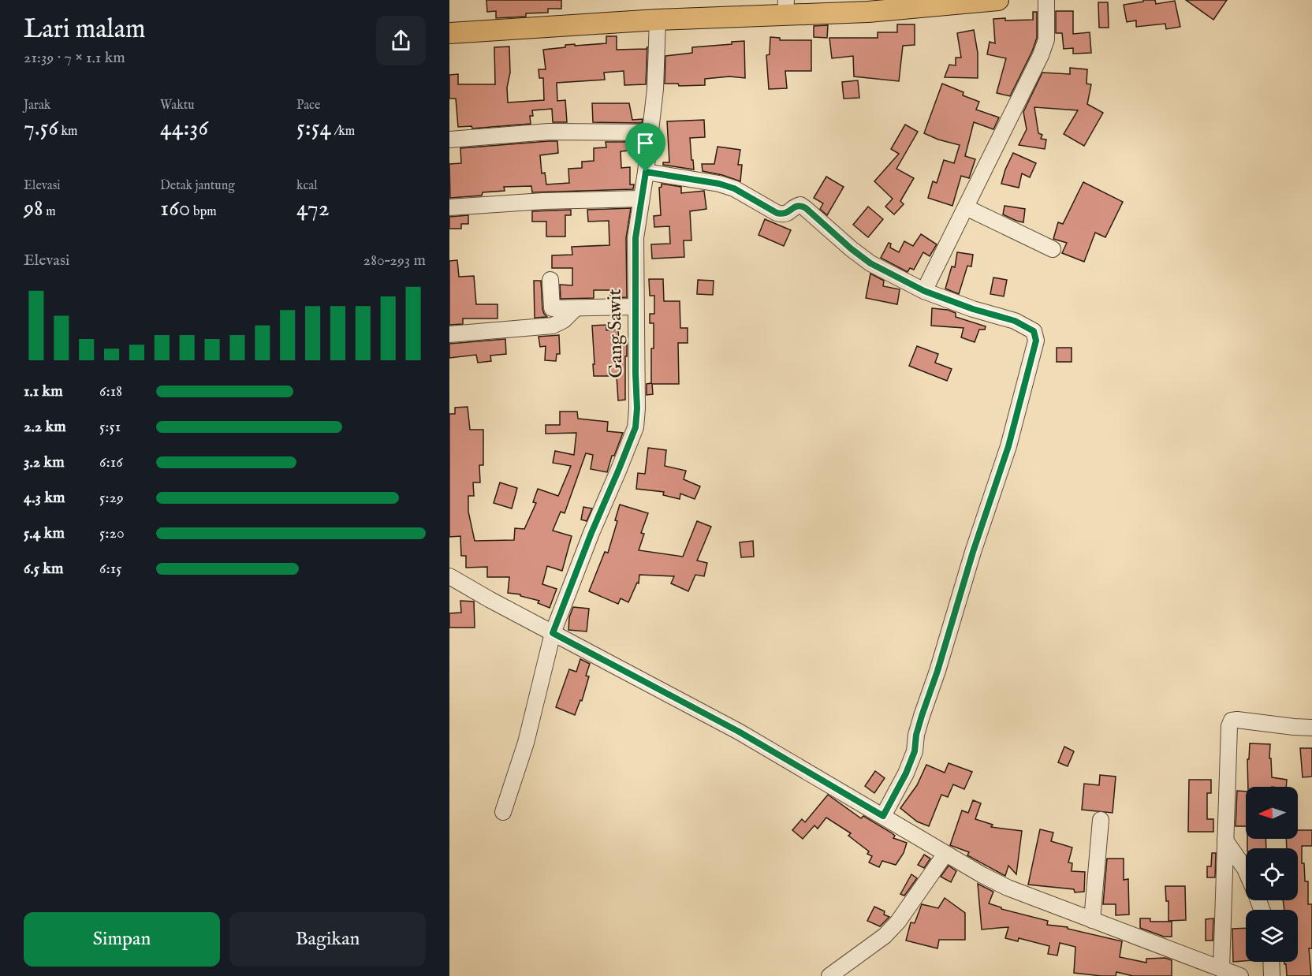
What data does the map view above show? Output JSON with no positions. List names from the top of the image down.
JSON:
{
  "streets": {
    "street": ["Gang Sawit"]
  },
  "north": "left",
  "page": {
    "heading": ["Lari malam", "21:39 · 7 × 1.1 km"],
    "stats": [
      ["Jarak", "7.56 km"],
      ["Waktu", "44:36"],
      ["Pace", "5:54 /km"],
      ["Elevasi", "98 m"],
      ["Detak jantung", "160 bpm"],
      ["kcal", "472"]
    ],
    "chart": ["Elevasi", "280–293 m"],
    "list": [
      {
        "name": "1.1 km",
        "note": "6:18"
      },
      {
        "name": "2.2 km",
        "note": "5:51"
      },
      {
        "name": "3.2 km",
        "note": "6:16"
      },
      {
        "name": "4.3 km",
        "note": "5:29"
      },
      {
        "name": "5.4 km",
        "note": "5:20"
      },
      {
        "name": "6.5 km",
        "note": "6:15"
      }
    ],
    "buttons": ["Simpan", "Bagikan"]
  }
}
